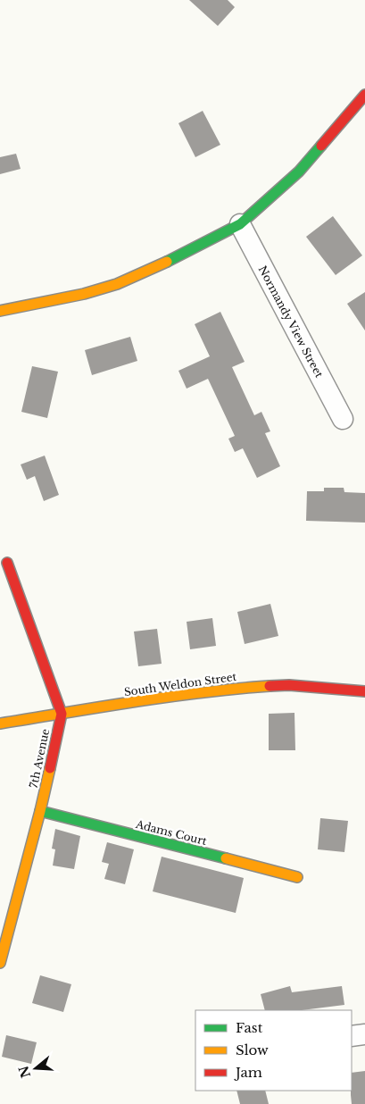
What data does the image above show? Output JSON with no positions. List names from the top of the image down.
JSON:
{
  "streets": {
    "street": [
      "Normandy View Street",
      "South Weldon Street",
      "7th Avenue",
      "Adams Court"
    ]
  },
  "crossings": [
    ["South Weldon Street", "7th Avenue"],
    ["7th Avenue", "Adams Court"]
  ],
  "legend": ["Fast", "Slow", "Jam"],
  "north": "left"
}
